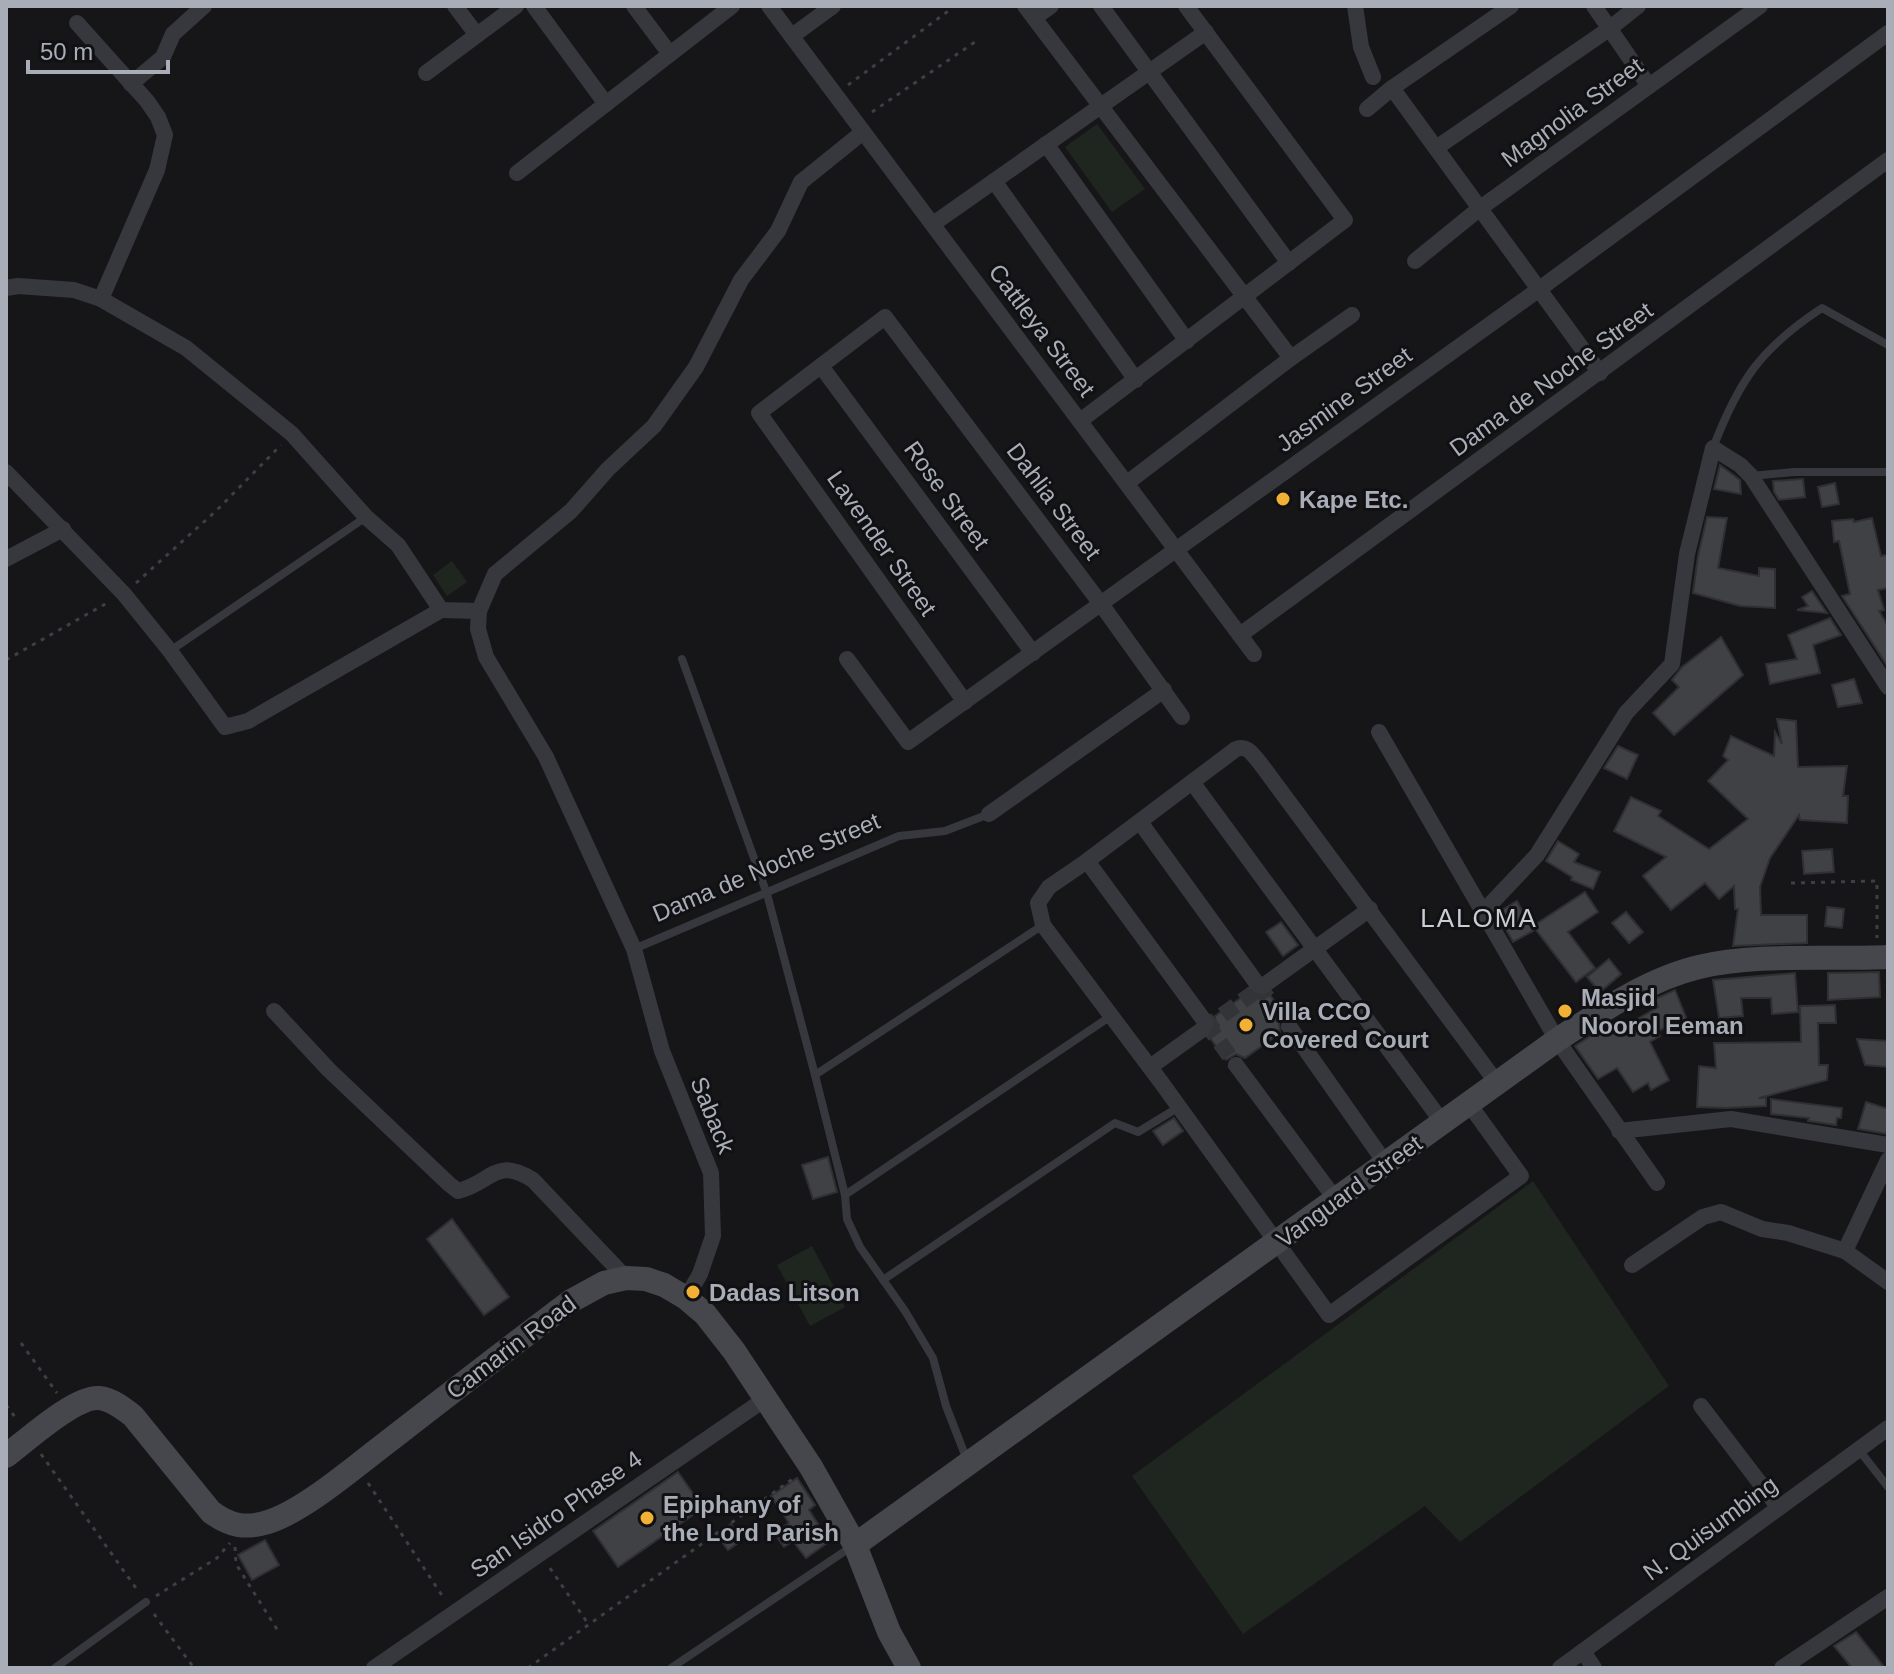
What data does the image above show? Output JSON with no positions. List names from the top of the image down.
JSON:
{
  "streets": {
    "main road": ["Vanguard Street", "Camarin Road"],
    "street": [
      "Magnolia Street",
      "Cattleya Street",
      "Dama de Noche Street",
      "Jasmine Street",
      "Rose Street",
      "Dahlia Street",
      "Lavender Street",
      "Saback",
      "San Isidro Phase 4",
      "N. Quisumbing"
    ]
  },
  "crossings": [
    ["Cattleya Street", "Dama de Noche Street"],
    ["Cattleya Street", "Jasmine Street"],
    ["Dama de Noche Street", "Dahlia Street"],
    ["Dama de Noche Street", "Saback"],
    ["Jasmine Street", "Rose Street"],
    ["Jasmine Street", "Dahlia Street"],
    ["Jasmine Street", "Lavender Street"],
    ["Rose Street", "Dahlia Street"],
    ["Rose Street", "Lavender Street"],
    ["Dahlia Street", "Lavender Street"]
  ],
  "districts": ["LALOMA"],
  "places": [
    "Kape Etc.",
    "Masjid Noorol Eeman",
    "Villa CCO Covered Court",
    "Dadas Litson",
    "Epiphany of the Lord Parish"
  ],
  "scale_bar": "50 m"
}
